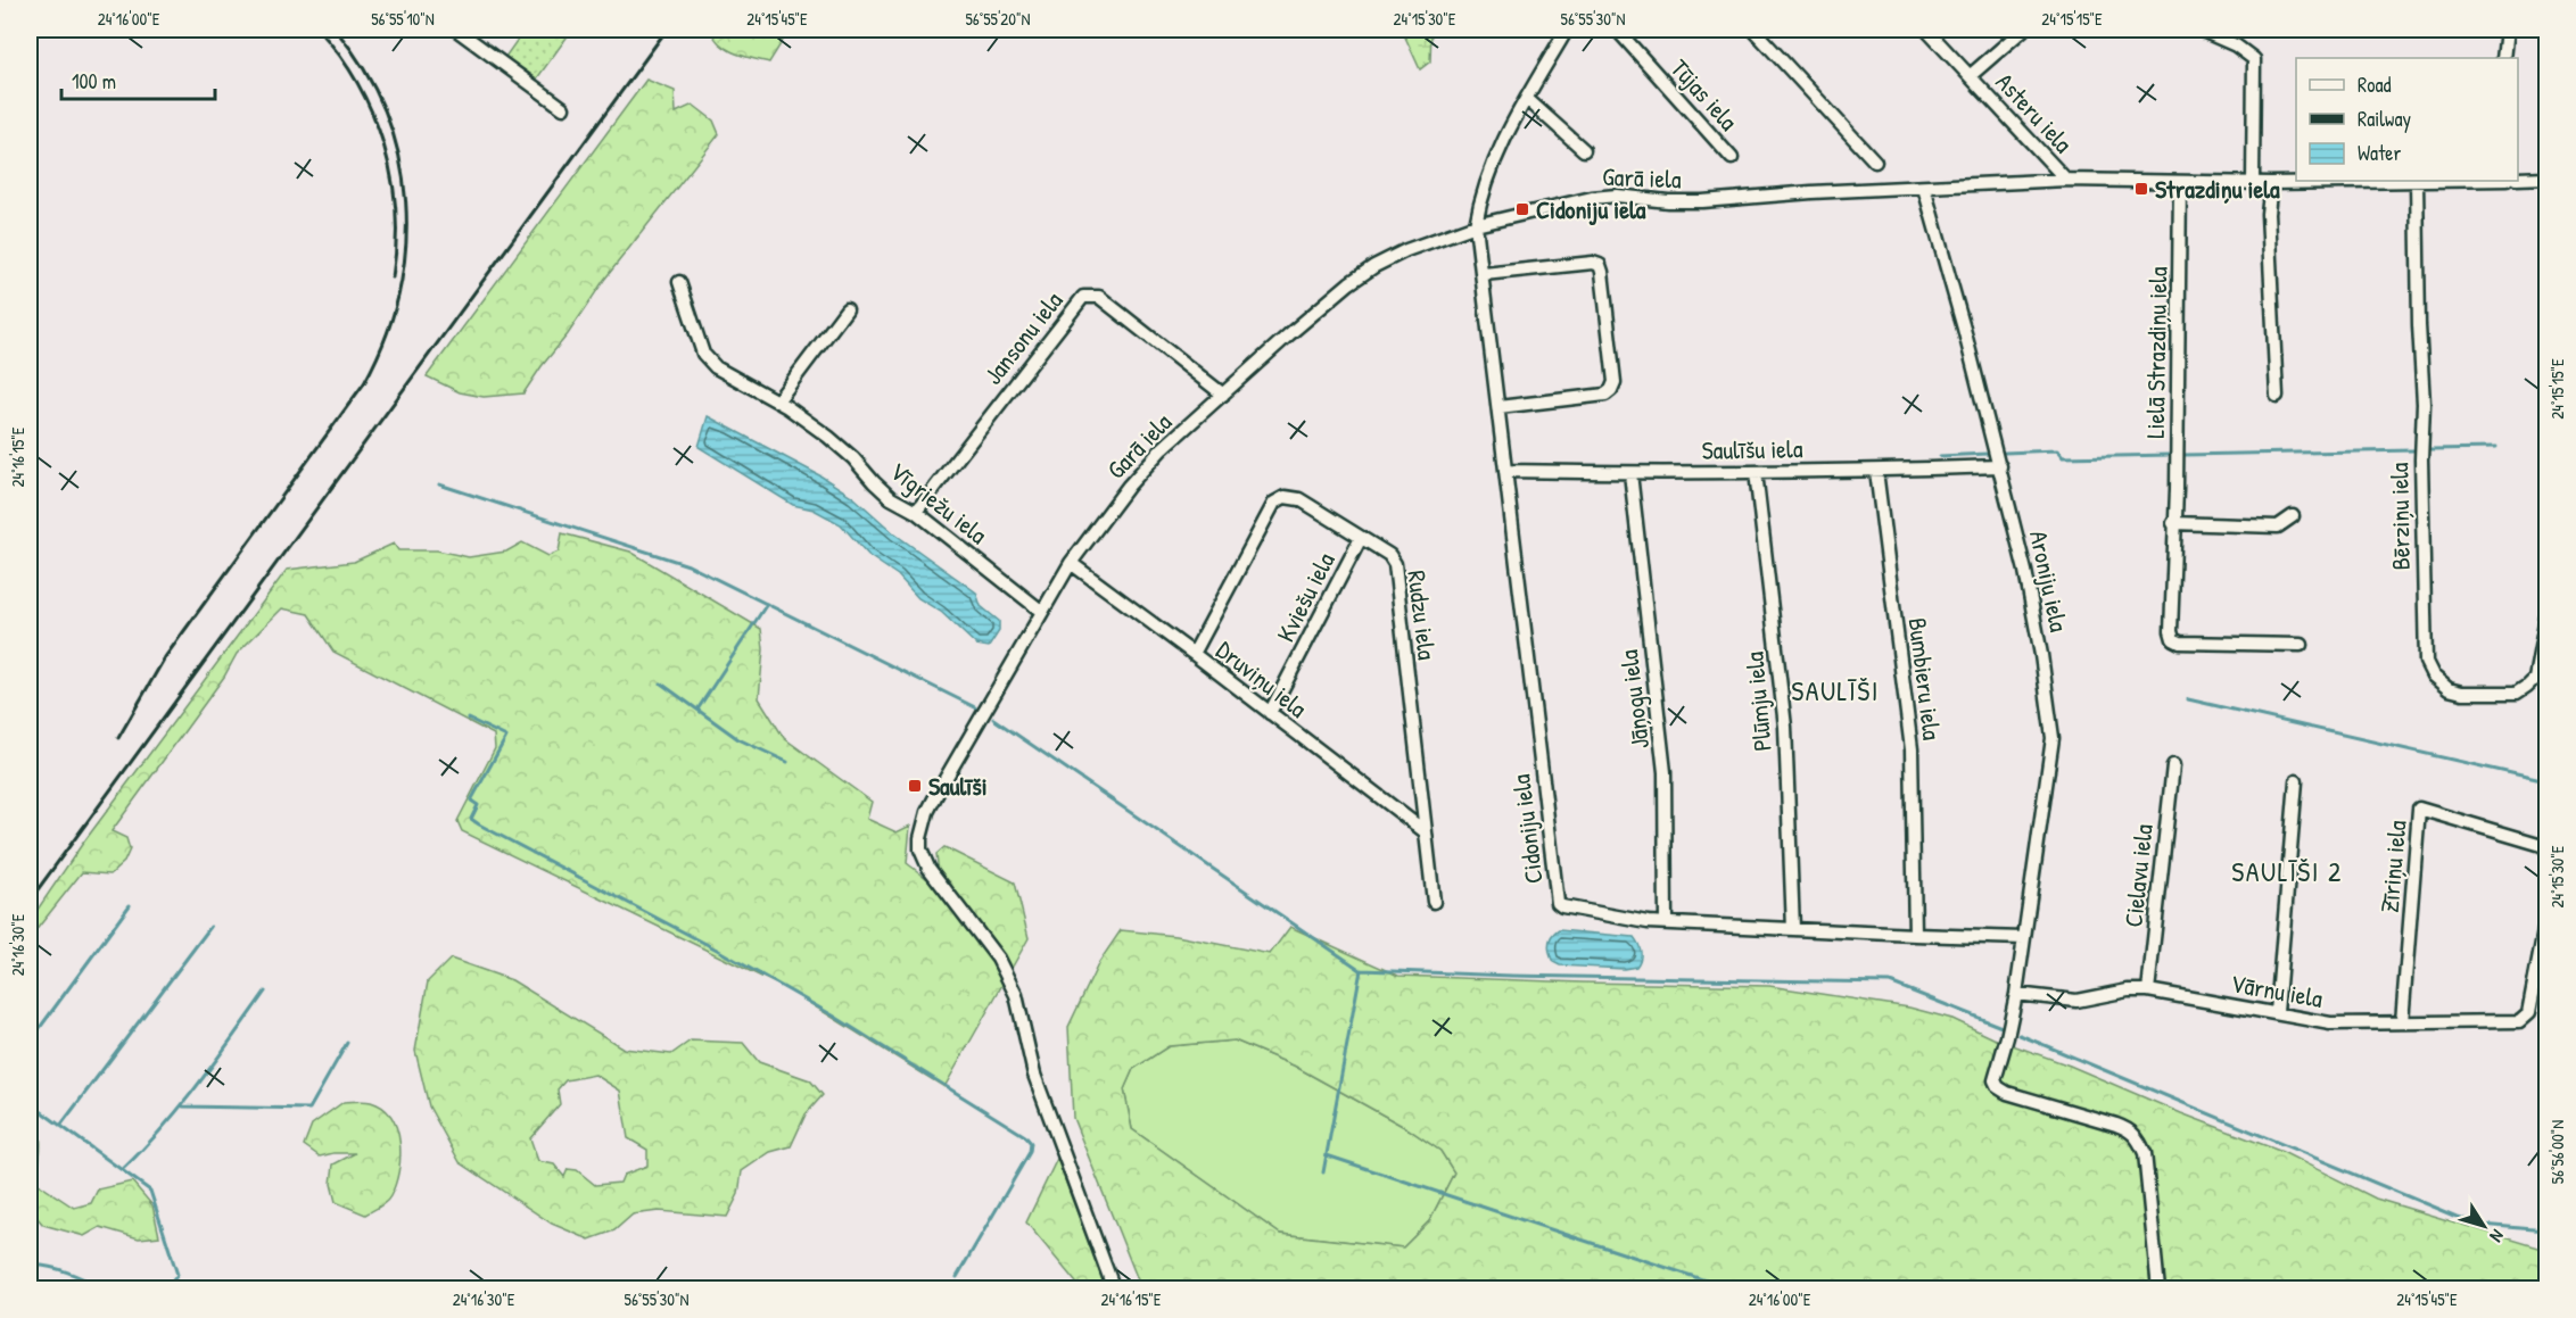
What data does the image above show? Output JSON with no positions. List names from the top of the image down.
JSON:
{
  "streets": {
    "street": [
      "Tūjas iela",
      "Asteru iela",
      "Garā iela",
      "Jansonu iela",
      "Lielā Strazdiņu iela",
      "Saulīšu iela",
      "Vīgriežu iela",
      "Bērziņu iela",
      "Aroniju iela",
      "Kviešu iela",
      "Rudzu iela",
      "Druviņu iela",
      "Bumbieru iela",
      "Jāņogu iela",
      "Plūmju iela",
      "Cidoniju iela",
      "Zīriņu iela",
      "Cielavu iela",
      "Vārnu iela"
    ]
  },
  "crossings": [
    ["Asteru iela", "Garā iela"],
    ["Garā iela", "Jansonu iela"],
    ["Garā iela", "Lielā Strazdiņu iela"],
    ["Garā iela", "Vīgriežu iela"],
    ["Garā iela", "Bērziņu iela"],
    ["Garā iela", "Aroniju iela"],
    ["Garā iela", "Druviņu iela"],
    ["Garā iela", "Cidoniju iela"],
    ["Jansonu iela", "Vīgriežu iela"],
    ["Saulīšu iela", "Aroniju iela"],
    ["Saulīšu iela", "Bumbieru iela"],
    ["Saulīšu iela", "Jāņogu iela"],
    ["Saulīšu iela", "Plūmju iela"],
    ["Saulīšu iela", "Cidoniju iela"],
    ["Aroniju iela", "Cidoniju iela"],
    ["Aroniju iela", "Vārnu iela"],
    ["Kviešu iela", "Rudzu iela"],
    ["Kviešu iela", "Druviņu iela"],
    ["Rudzu iela", "Druviņu iela"],
    ["Bumbieru iela", "Cidoniju iela"],
    ["Jāņogu iela", "Cidoniju iela"],
    ["Plūmju iela", "Cidoniju iela"],
    ["Zīriņu iela", "Vārnu iela"],
    ["Cielavu iela", "Vārnu iela"]
  ],
  "districts": ["SAULĪŠI", "SAULĪŠI 2"],
  "places": {
    "transit": ["Strazdiņu iela", "Cidoniju iela", "Saulīši"]
  },
  "legend": ["Road", "Railway", "Water"],
  "scale_bar": "100 m",
  "north": "bottom right",
  "coordinates": [
    "24°16'00\"E",
    "56°55'10\"N",
    "24°15'45\"E",
    "56°55'20\"N",
    "24°15'30\"E",
    "56°55'30\"N",
    "24°15'15\"E",
    "24°16'15\"E",
    "24°16'30\"E",
    "56°56'00\"N"
  ]
}
